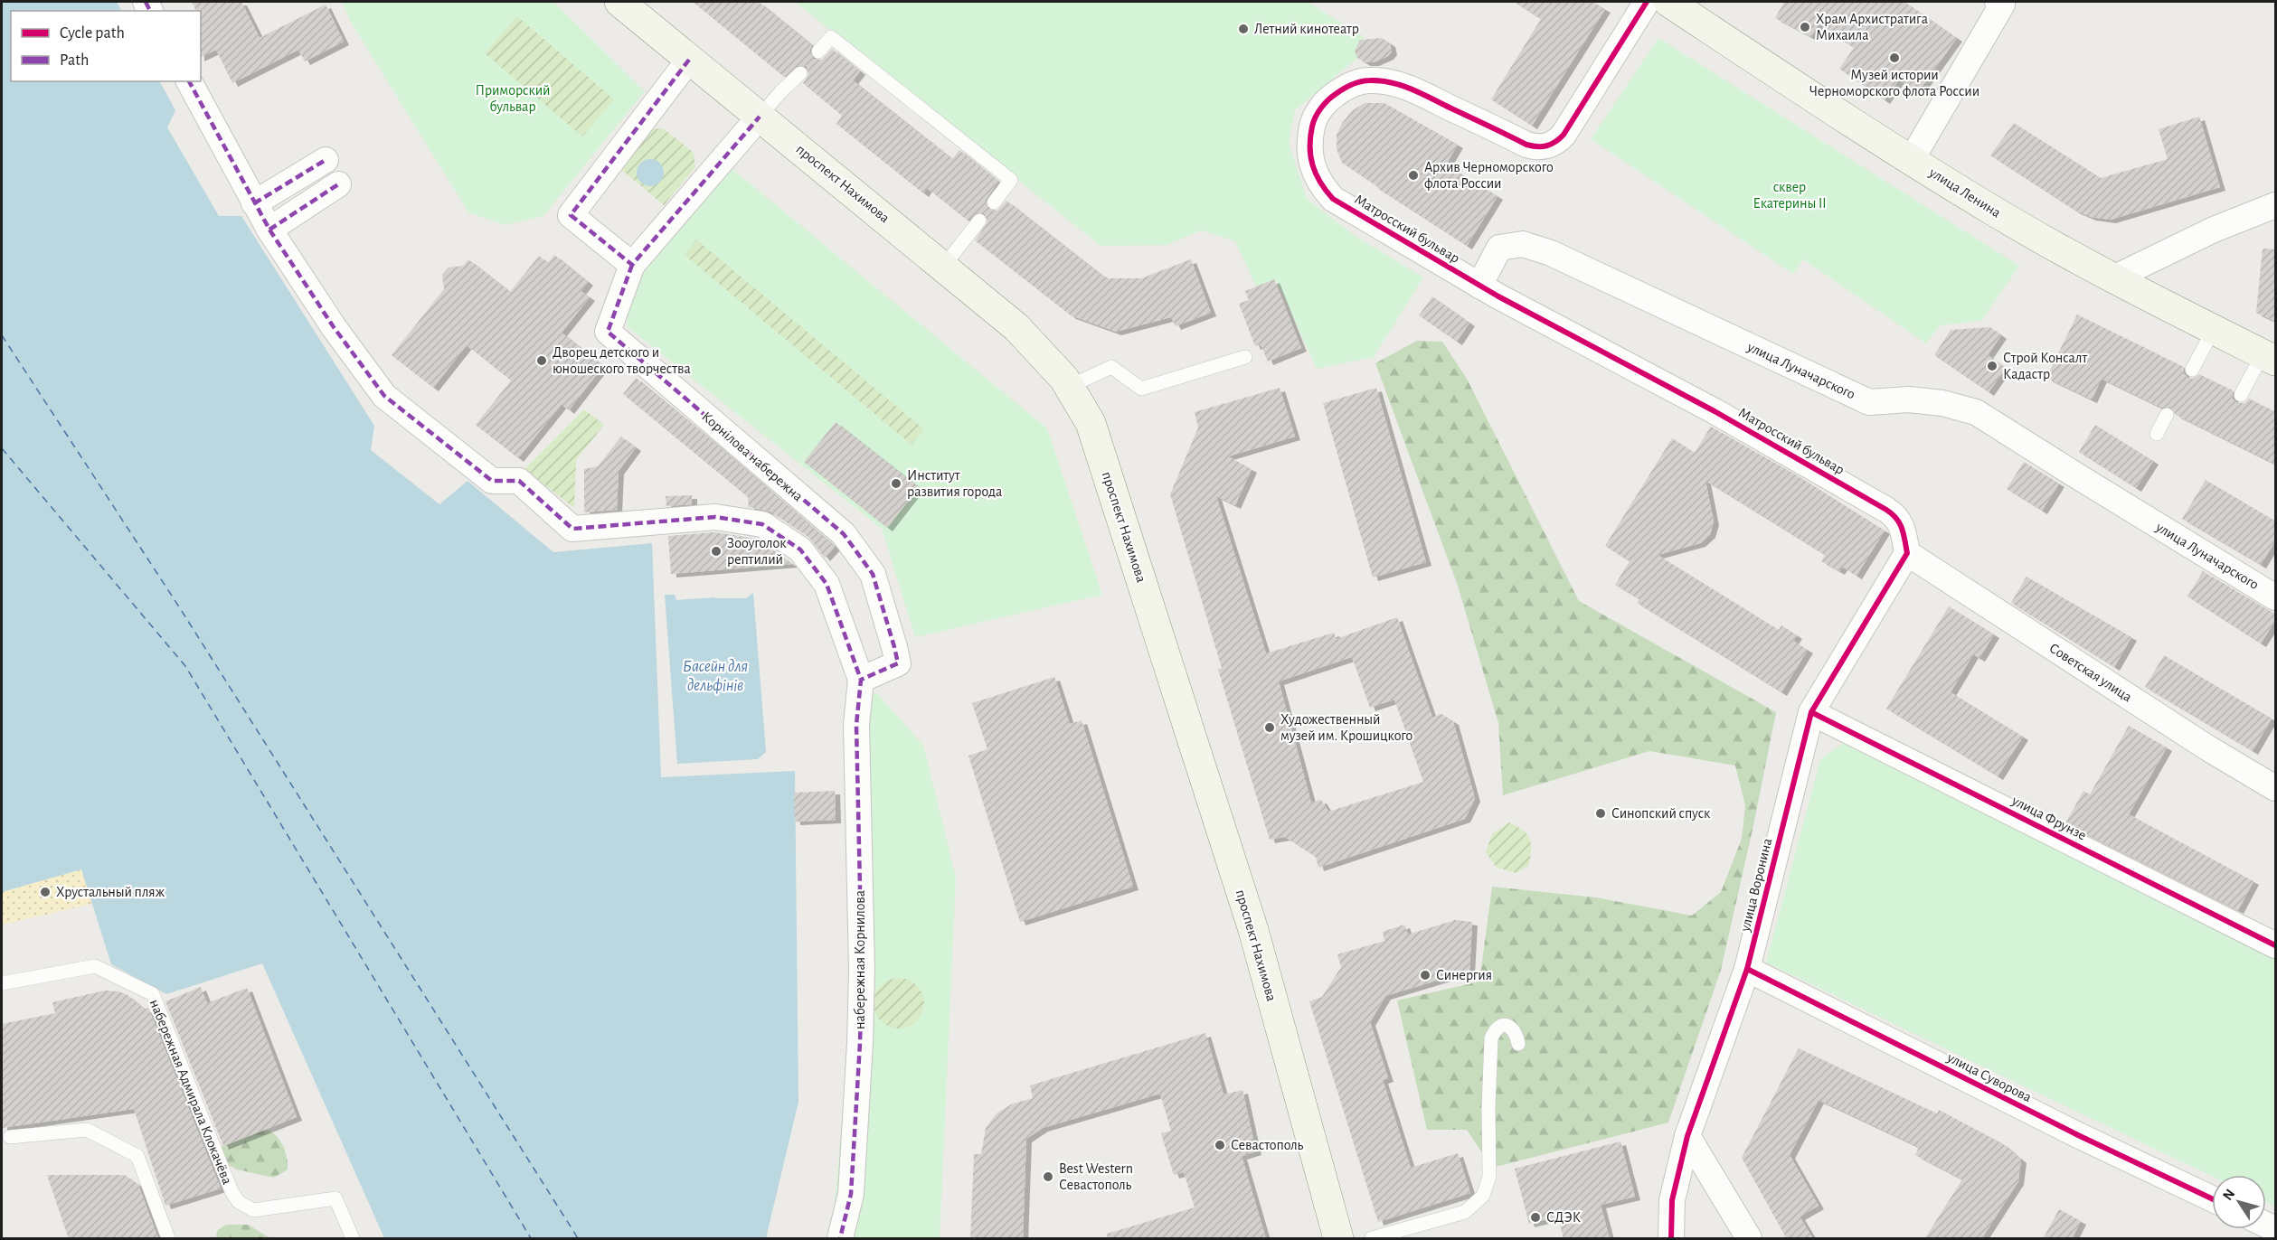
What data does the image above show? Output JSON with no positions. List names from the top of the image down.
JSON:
{
  "streets": {
    "main road": ["проспект Нахимова", "улица Ленина"],
    "street": [
      "Матросский бульвар",
      "улица Луначарского",
      "Корнілова набережна",
      "Советская улица",
      "улица Фрунзе",
      "улица Воронина",
      "набережная Корнилова",
      "улица Суворова"
    ],
    "lane": ["набережная Адмирала Клокачёва"]
  },
  "crossings": [
    ["Матросский бульвар", "улица Луначарского"],
    ["Матросский бульвар", "Советская улица"],
    ["Матросский бульвар", "улица Воронина"],
    ["Корнілова набережна", "набережная Корнилова"],
    ["Советская улица", "улица Воронина"],
    ["улица Фрунзе", "улица Воронина"],
    ["улица Воронина", "улица Суворова"]
  ],
  "water": ["Басейн для дельфiнiв"],
  "parks": ["Приморский бульвар", "cквер Екатерины II"],
  "places": [
    "Храм Архистратига Михаила",
    "Летний кинотеатр",
    "Музей истории Черноморского флота России",
    "Архив Черноморского флота России",
    "Дворец детского и юношеского творчества",
    "Строй Консалт Кадастр",
    "Институт развития города",
    "Зооуголок рептилий",
    "Художественный музей им. Крошицкого",
    "Синопский спуск",
    "Хрустальный пляж",
    "Синергия",
    "Севастополь",
    "Best Western Севастополь",
    "СДЭК"
  ],
  "legend": ["Cycle path", "Path"],
  "north": "top left"
}
